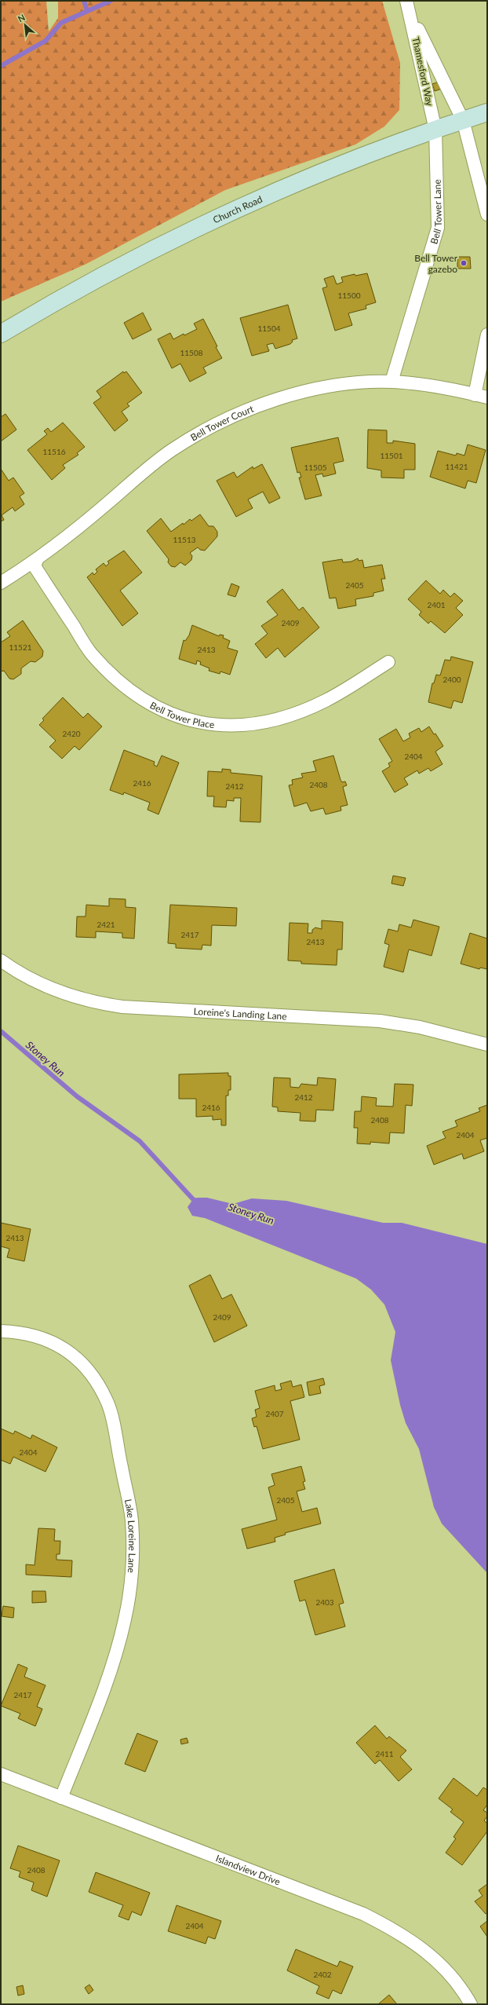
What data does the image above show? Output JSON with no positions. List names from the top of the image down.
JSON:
{
  "streets": {
    "main road": ["Church Road"],
    "street": [
      "Thamesford Way",
      "Bell Tower Lane",
      "Bell Tower Court",
      "Bell Tower Place",
      "Loreine's Landing Lane",
      "Lake Loreine Lane",
      "Islandview Drive"
    ]
  },
  "crossings": [
    ["Thamesford Way", "Church Road"],
    ["Thamesford Way", "Bell Tower Lane"],
    ["Church Road", "Bell Tower Lane"],
    ["Bell Tower Lane", "Bell Tower Court"],
    ["Bell Tower Court", "Bell Tower Place"],
    ["Lake Loreine Lane", "Islandview Drive"]
  ],
  "water": ["Stoney Run"],
  "places": ["Bell Tower gazebo"],
  "house_numbers": [
    "11500",
    "11504",
    "11508",
    "11516",
    "11501",
    "11421",
    "11505",
    "11513",
    "2405",
    "2401",
    "2409",
    "11521",
    "2413",
    "2400",
    "2420",
    "2404",
    "2416",
    "2408",
    "2412",
    "2421",
    "2417",
    "2413",
    "2412",
    "2416",
    "2408",
    "2404",
    "2413",
    "2409",
    "2407",
    "2404",
    "2405",
    "2403",
    "2417",
    "2411",
    "2408",
    "2404",
    "2402"
  ],
  "north": "top left"
}
